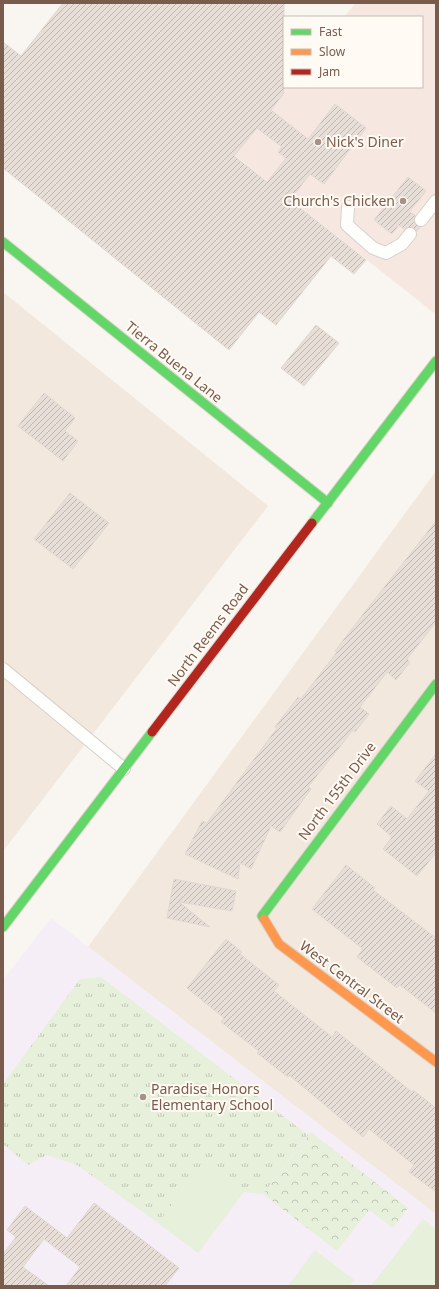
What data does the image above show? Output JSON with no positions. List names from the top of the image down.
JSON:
{
  "streets": {
    "street": [
      "Tierra Buena Lane",
      "North Reems Road",
      "North 155th Drive",
      "West Central Street"
    ]
  },
  "crossings": [
    ["Tierra Buena Lane", "North Reems Road"],
    ["North 155th Drive", "West Central Street"]
  ],
  "places": ["Nick's Diner", "Church's Chicken", "Paradise Honors Elementary School"],
  "legend": ["Fast", "Slow", "Jam"]
}
